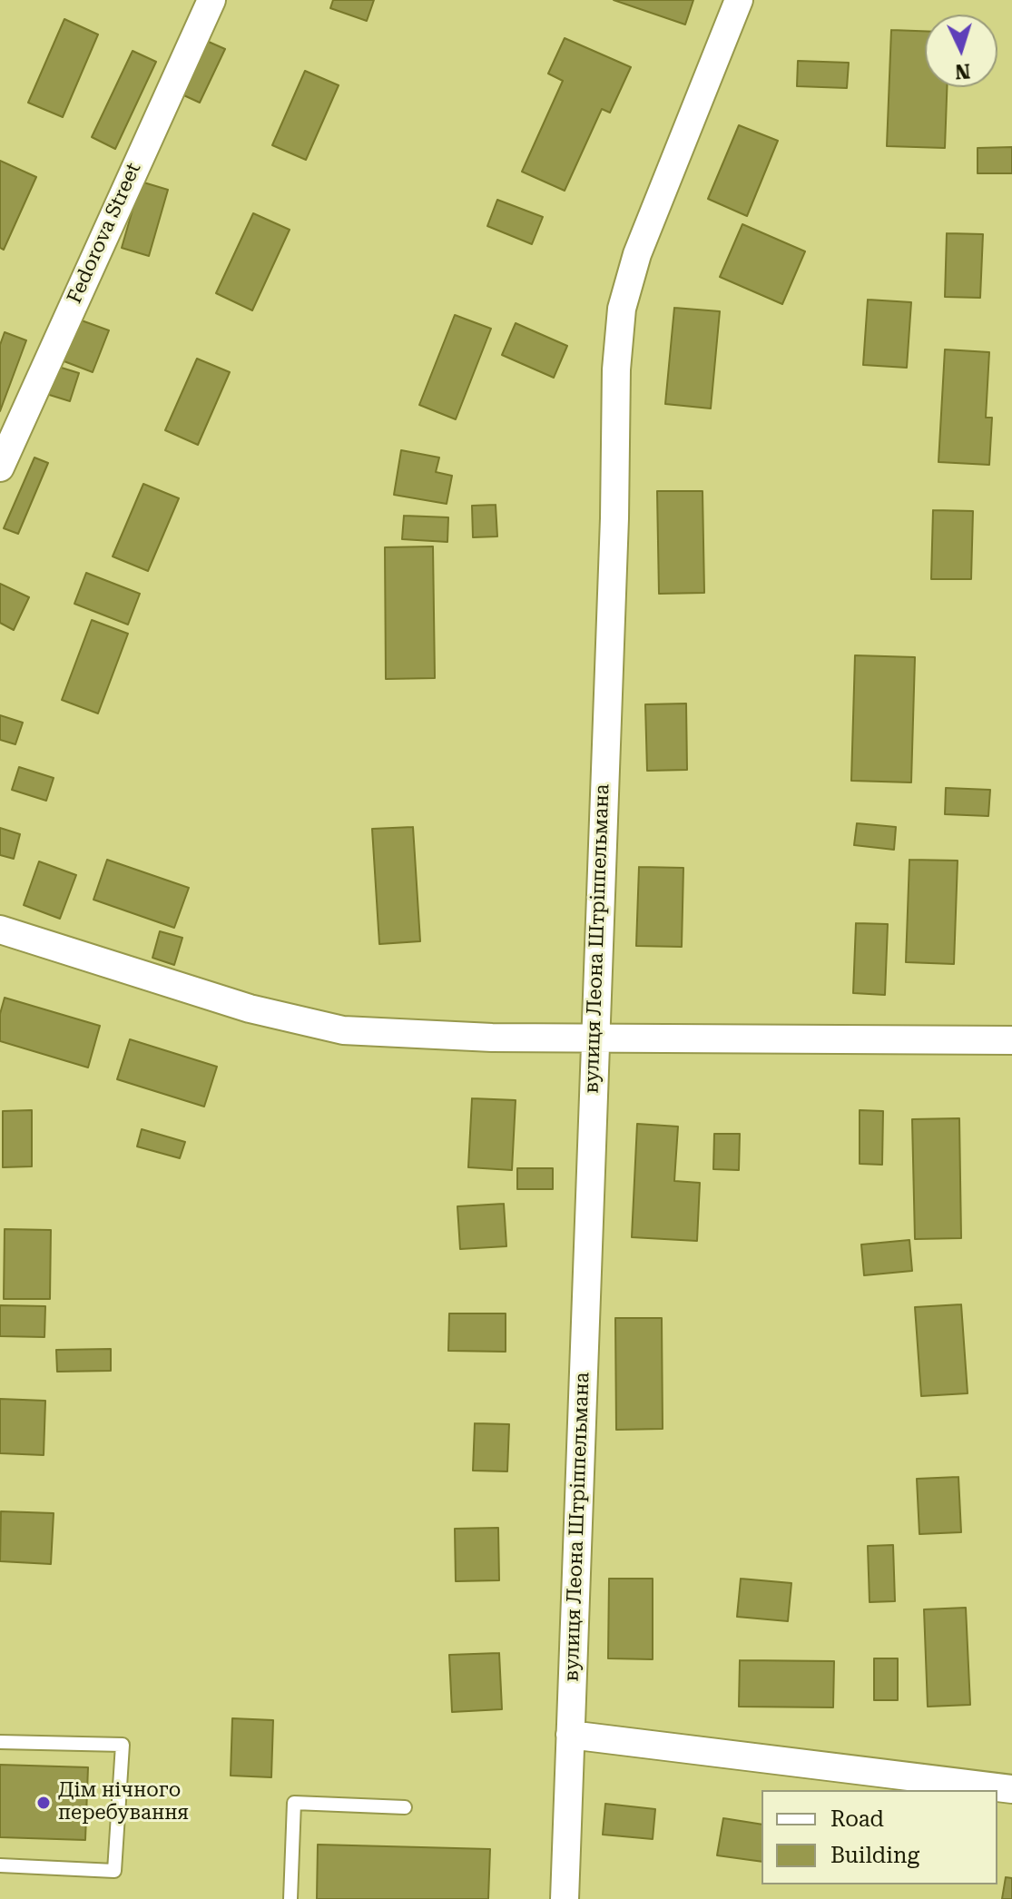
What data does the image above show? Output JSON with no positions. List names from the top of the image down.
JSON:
{
  "streets": {
    "street": ["Fedorova Street", "вулиця Леона Штріппельмана"]
  },
  "places": ["Дім нічного перебування"],
  "legend": ["Road", "Building"],
  "north": "bottom"
}
